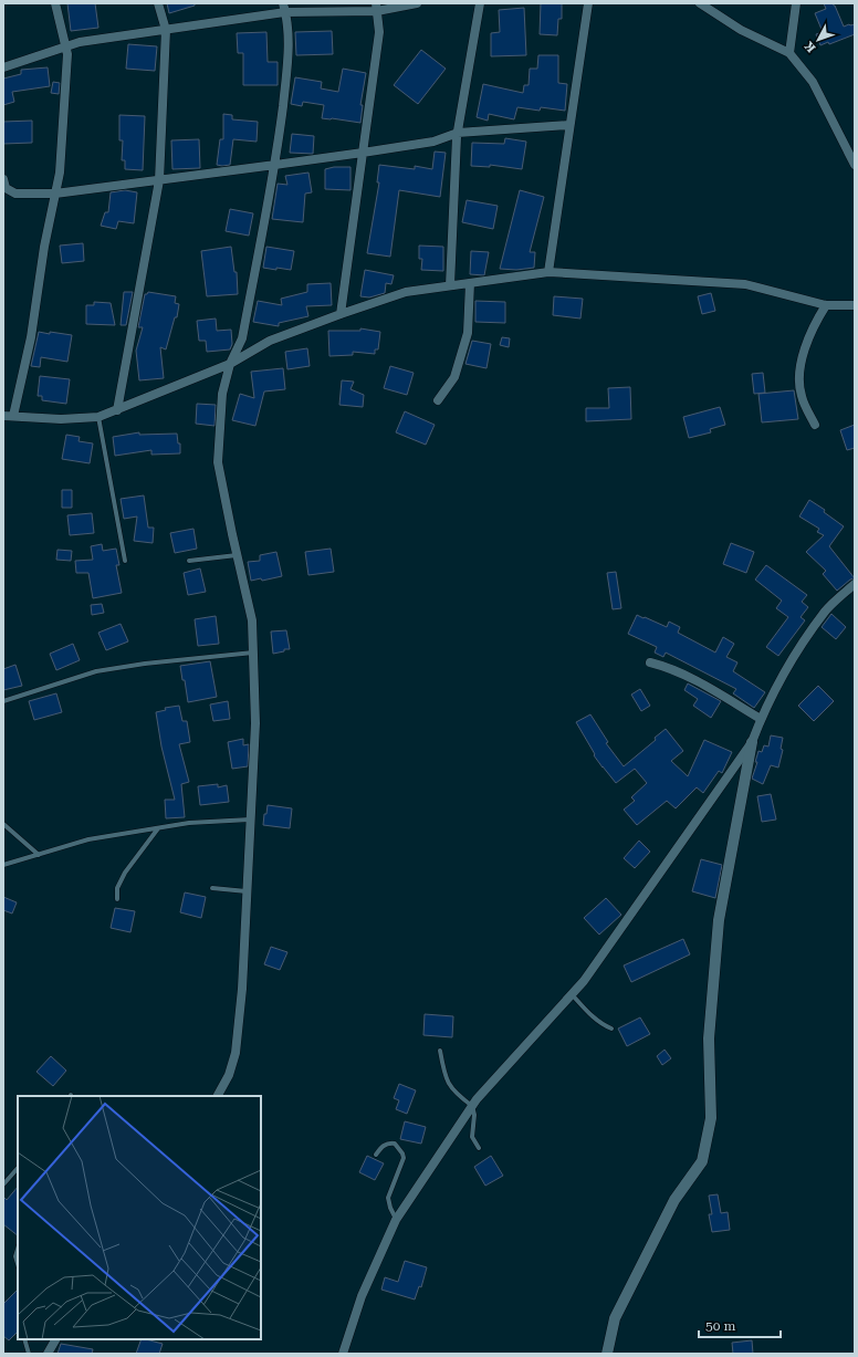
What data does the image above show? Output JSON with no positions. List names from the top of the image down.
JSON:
{
  "scale_bar": "50 m",
  "north": "bottom left"
}
